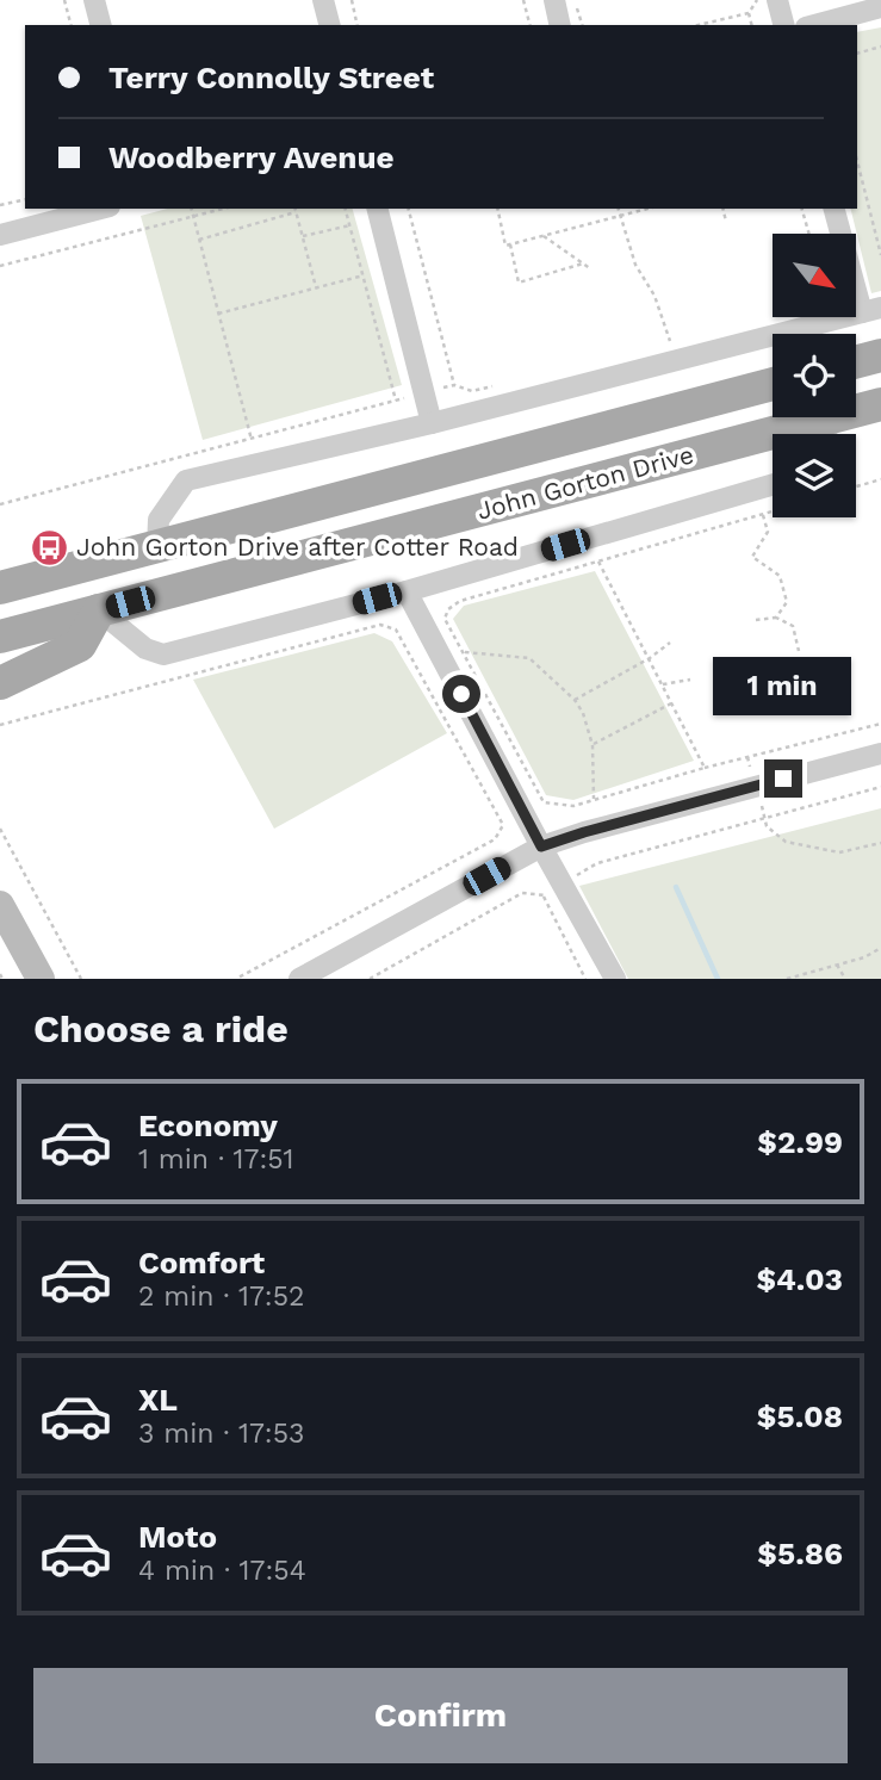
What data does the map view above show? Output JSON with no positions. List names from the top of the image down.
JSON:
{
  "streets": {
    "main road": ["John Gorton Drive"]
  },
  "places": {
    "bus stop": ["John Gorton Drive after Cotter Road"]
  },
  "north": "bottom right",
  "page": {
    "banner": ["Terry Connolly Street", "Woodberry Avenue"],
    "bubble": "1 min",
    "heading": "Choose a ride",
    "list": [
      {
        "name": "Economy",
        "note": "1 min · 17:51",
        "value": "$2.99"
      },
      {
        "name": "Comfort",
        "note": "2 min · 17:52",
        "value": "$4.03"
      },
      {
        "name": "XL",
        "note": "3 min · 17:53",
        "value": "$5.08"
      },
      {
        "name": "Moto",
        "note": "4 min · 17:54",
        "value": "$5.86"
      }
    ],
    "buttons": "Confirm"
  }
}
